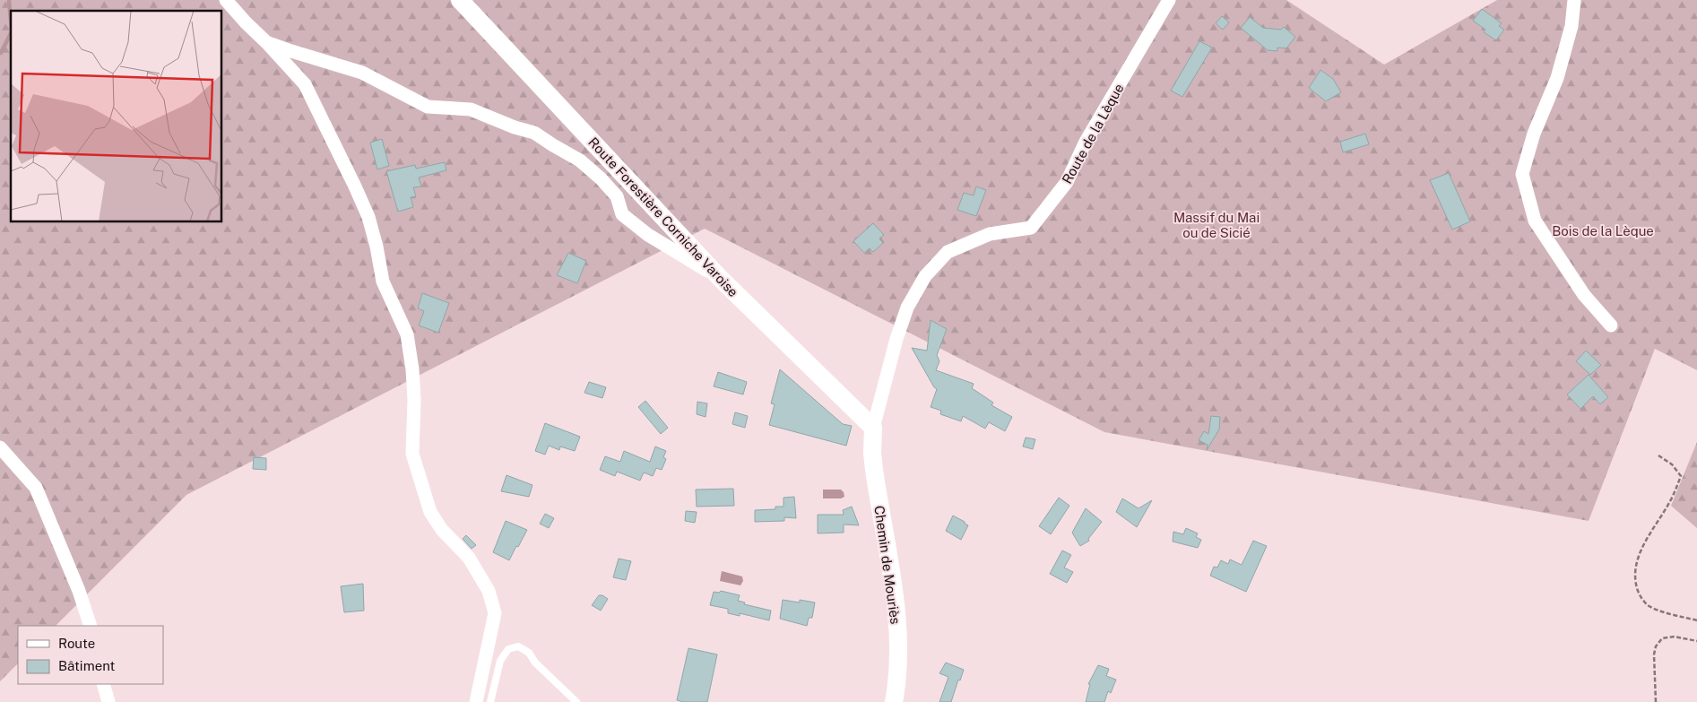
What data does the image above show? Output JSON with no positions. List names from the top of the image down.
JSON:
{
  "streets": {
    "street": ["Route de la Lèque", "Route Forestière Corniche Varoise", "Chemin de Mouriès"]
  },
  "crossings": [
    ["Route de la Lèque", "Route Forestière Corniche Varoise"],
    ["Route de la Lèque", "Chemin de Mouriès"],
    ["Route Forestière Corniche Varoise", "Chemin de Mouriès"]
  ],
  "parks": ["Massif du Mai ou de Sicié", "Bois de la Lèque"],
  "legend": ["Route", "Bâtiment"]
}
